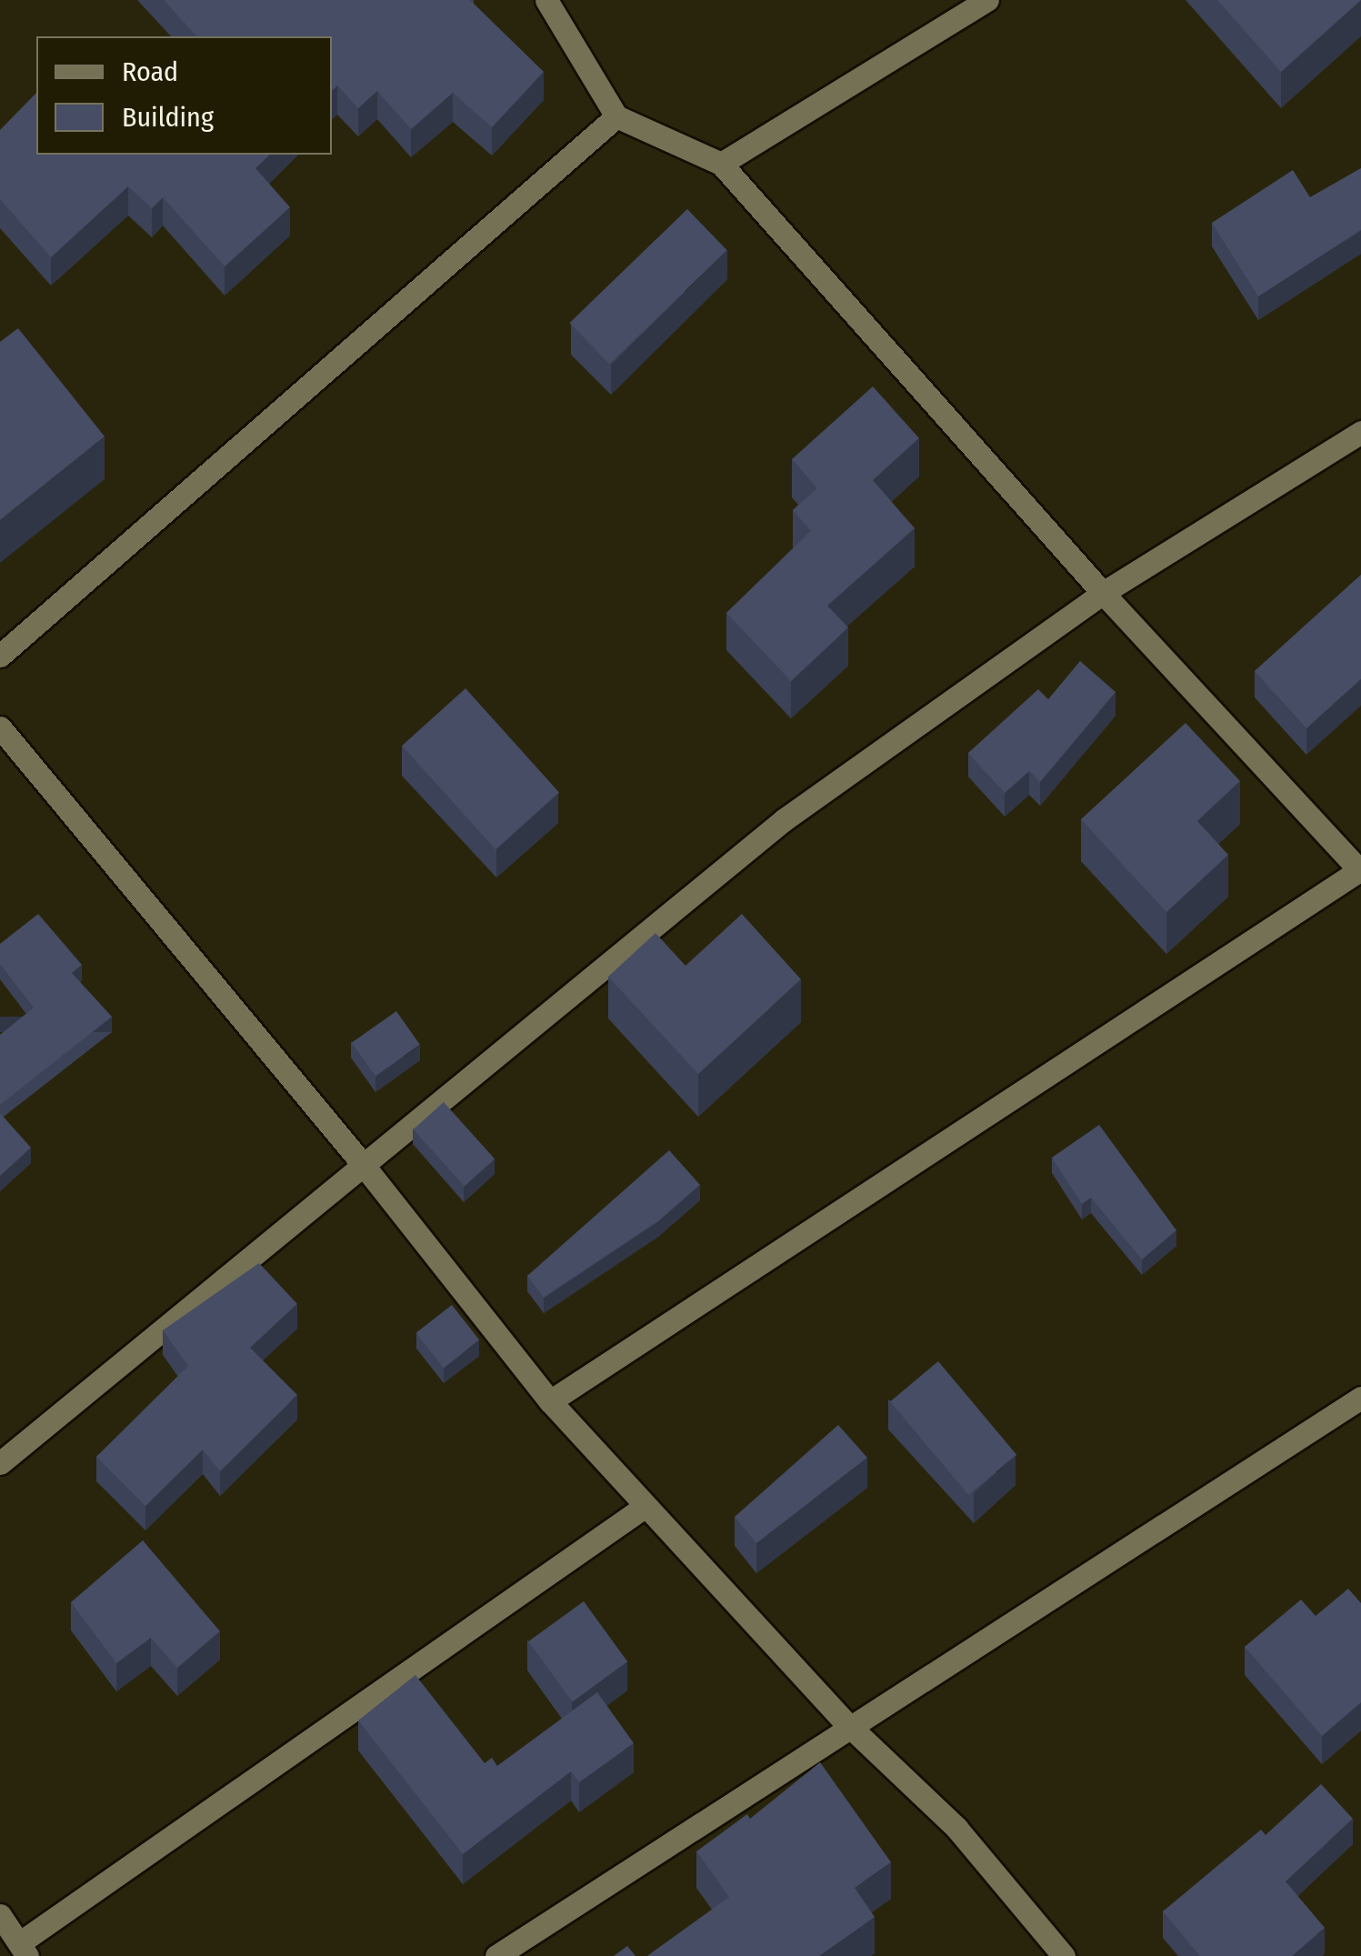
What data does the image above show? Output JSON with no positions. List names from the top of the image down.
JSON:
{
  "legend": ["Road", "Building"]
}
